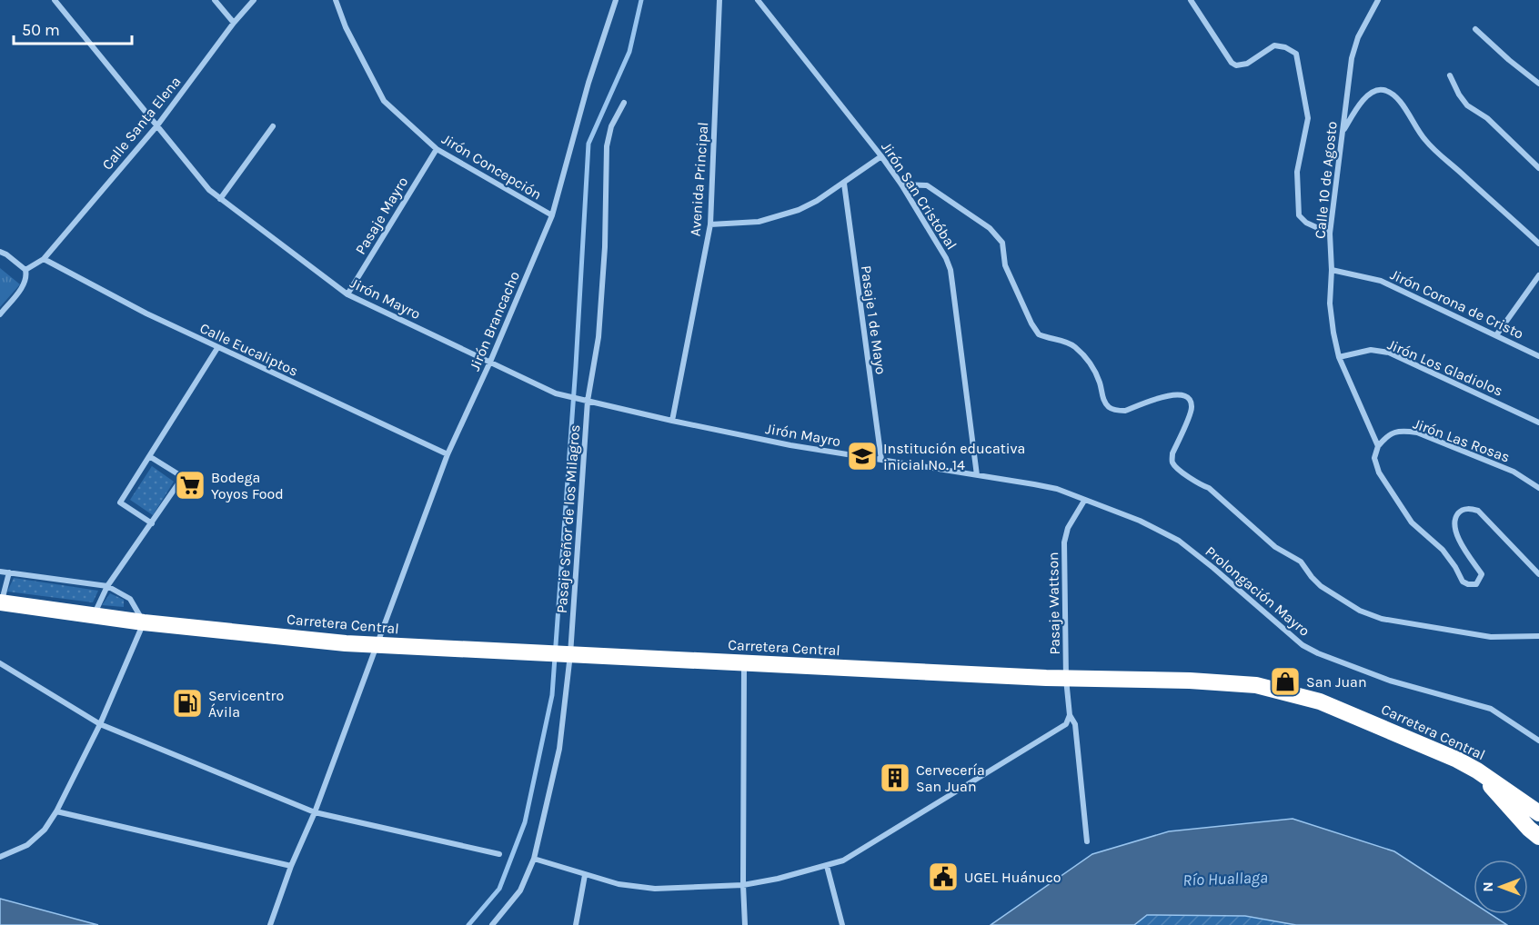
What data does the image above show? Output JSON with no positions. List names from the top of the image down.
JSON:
{
  "streets": {
    "highway": ["Carretera Central"],
    "street": [
      "Calle Santa Elena",
      "Jirón Concepción",
      "Avenida Principal",
      "Calle 10 de Agosto",
      "Jirón San Cristóbal",
      "Pasaje Mayro",
      "Jirón Mayro",
      "Jirón Corona de Cristo",
      "Pasaje 1 de Mayo",
      "Jirón Brancacho",
      "Calle Eucaliptos",
      "Jirón Los Gladiolos",
      "Jirón Las Rosas",
      "Pasaje Señor de los Milagros",
      "Prolongación Mayro",
      "Pasaje Wattson"
    ]
  },
  "crossings": [
    ["Calle Santa Elena", "Jirón Mayro"],
    ["Calle Santa Elena", "Calle Eucaliptos"],
    ["Jirón Concepción", "Pasaje Mayro"],
    ["Jirón Concepción", "Jirón Brancacho"],
    ["Avenida Principal", "Jirón Mayro"],
    ["Calle 10 de Agosto", "Jirón Corona de Cristo"],
    ["Calle 10 de Agosto", "Jirón Los Gladiolos"],
    ["Calle 10 de Agosto", "Jirón Las Rosas"],
    ["Jirón San Cristóbal", "Jirón Mayro"],
    ["Pasaje Mayro", "Jirón Mayro"],
    ["Jirón Mayro", "Pasaje 1 de Mayo"],
    ["Jirón Mayro", "Jirón Brancacho"],
    ["Jirón Mayro", "Pasaje Señor de los Milagros"],
    ["Jirón Mayro", "Prolongación Mayro"],
    ["Jirón Mayro", "Pasaje Wattson"],
    ["Jirón Brancacho", "Calle Eucaliptos"],
    ["Jirón Brancacho", "Carretera Central"],
    ["Pasaje Señor de los Milagros", "Carretera Central"],
    ["Prolongación Mayro", "Pasaje Wattson"],
    ["Pasaje Wattson", "Carretera Central"]
  ],
  "water": ["Río Huallaga"],
  "places": {
    "school or university": ["Institución educativa inicial No. 14"],
    "supermarket": ["Bodega Yoyos Food"],
    "shop": ["San Juan"],
    "fuel station": ["Servicentro Ávila"],
    "building": ["Cervecería San Juan"],
    "public building": ["UGEL Huánuco"]
  },
  "scale_bar": "50 m",
  "north": "left"
}
